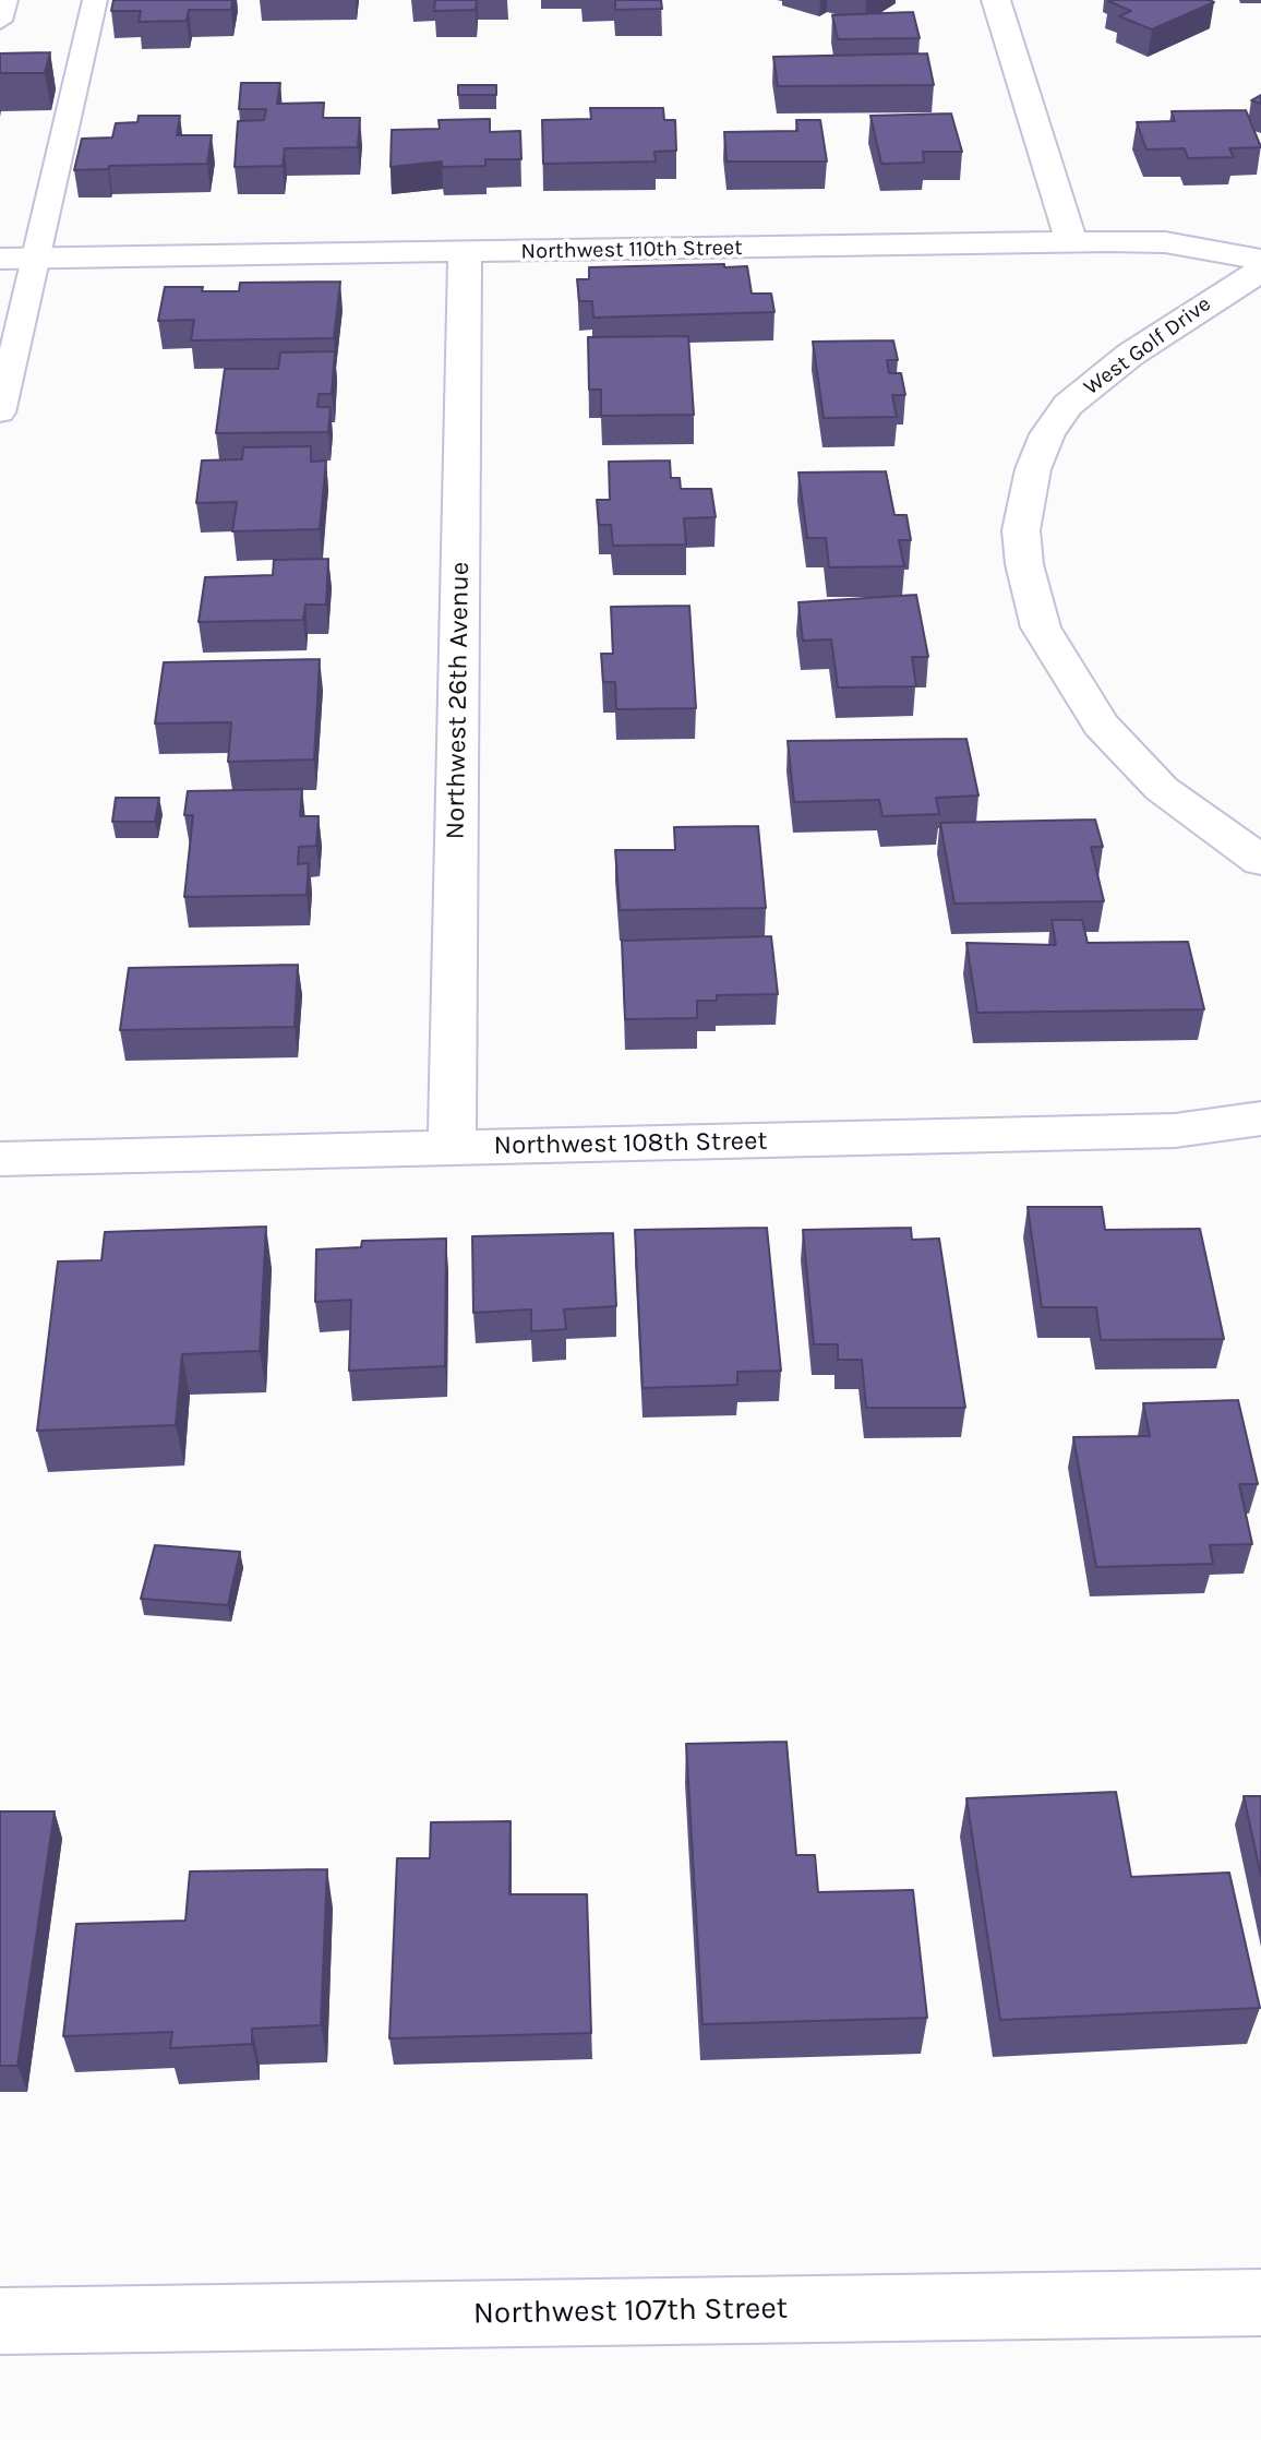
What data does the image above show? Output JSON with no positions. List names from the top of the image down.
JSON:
{
  "streets": {
    "street": [
      "Northwest 110th Street",
      "West Golf Drive",
      "Northwest 26th Avenue",
      "Northwest 108th Street",
      "Northwest 107th Street"
    ]
  },
  "crossings": [
    ["Northwest 110th Street", "Northwest 26th Avenue"],
    ["Northwest 26th Avenue", "Northwest 108th Street"]
  ]
}
